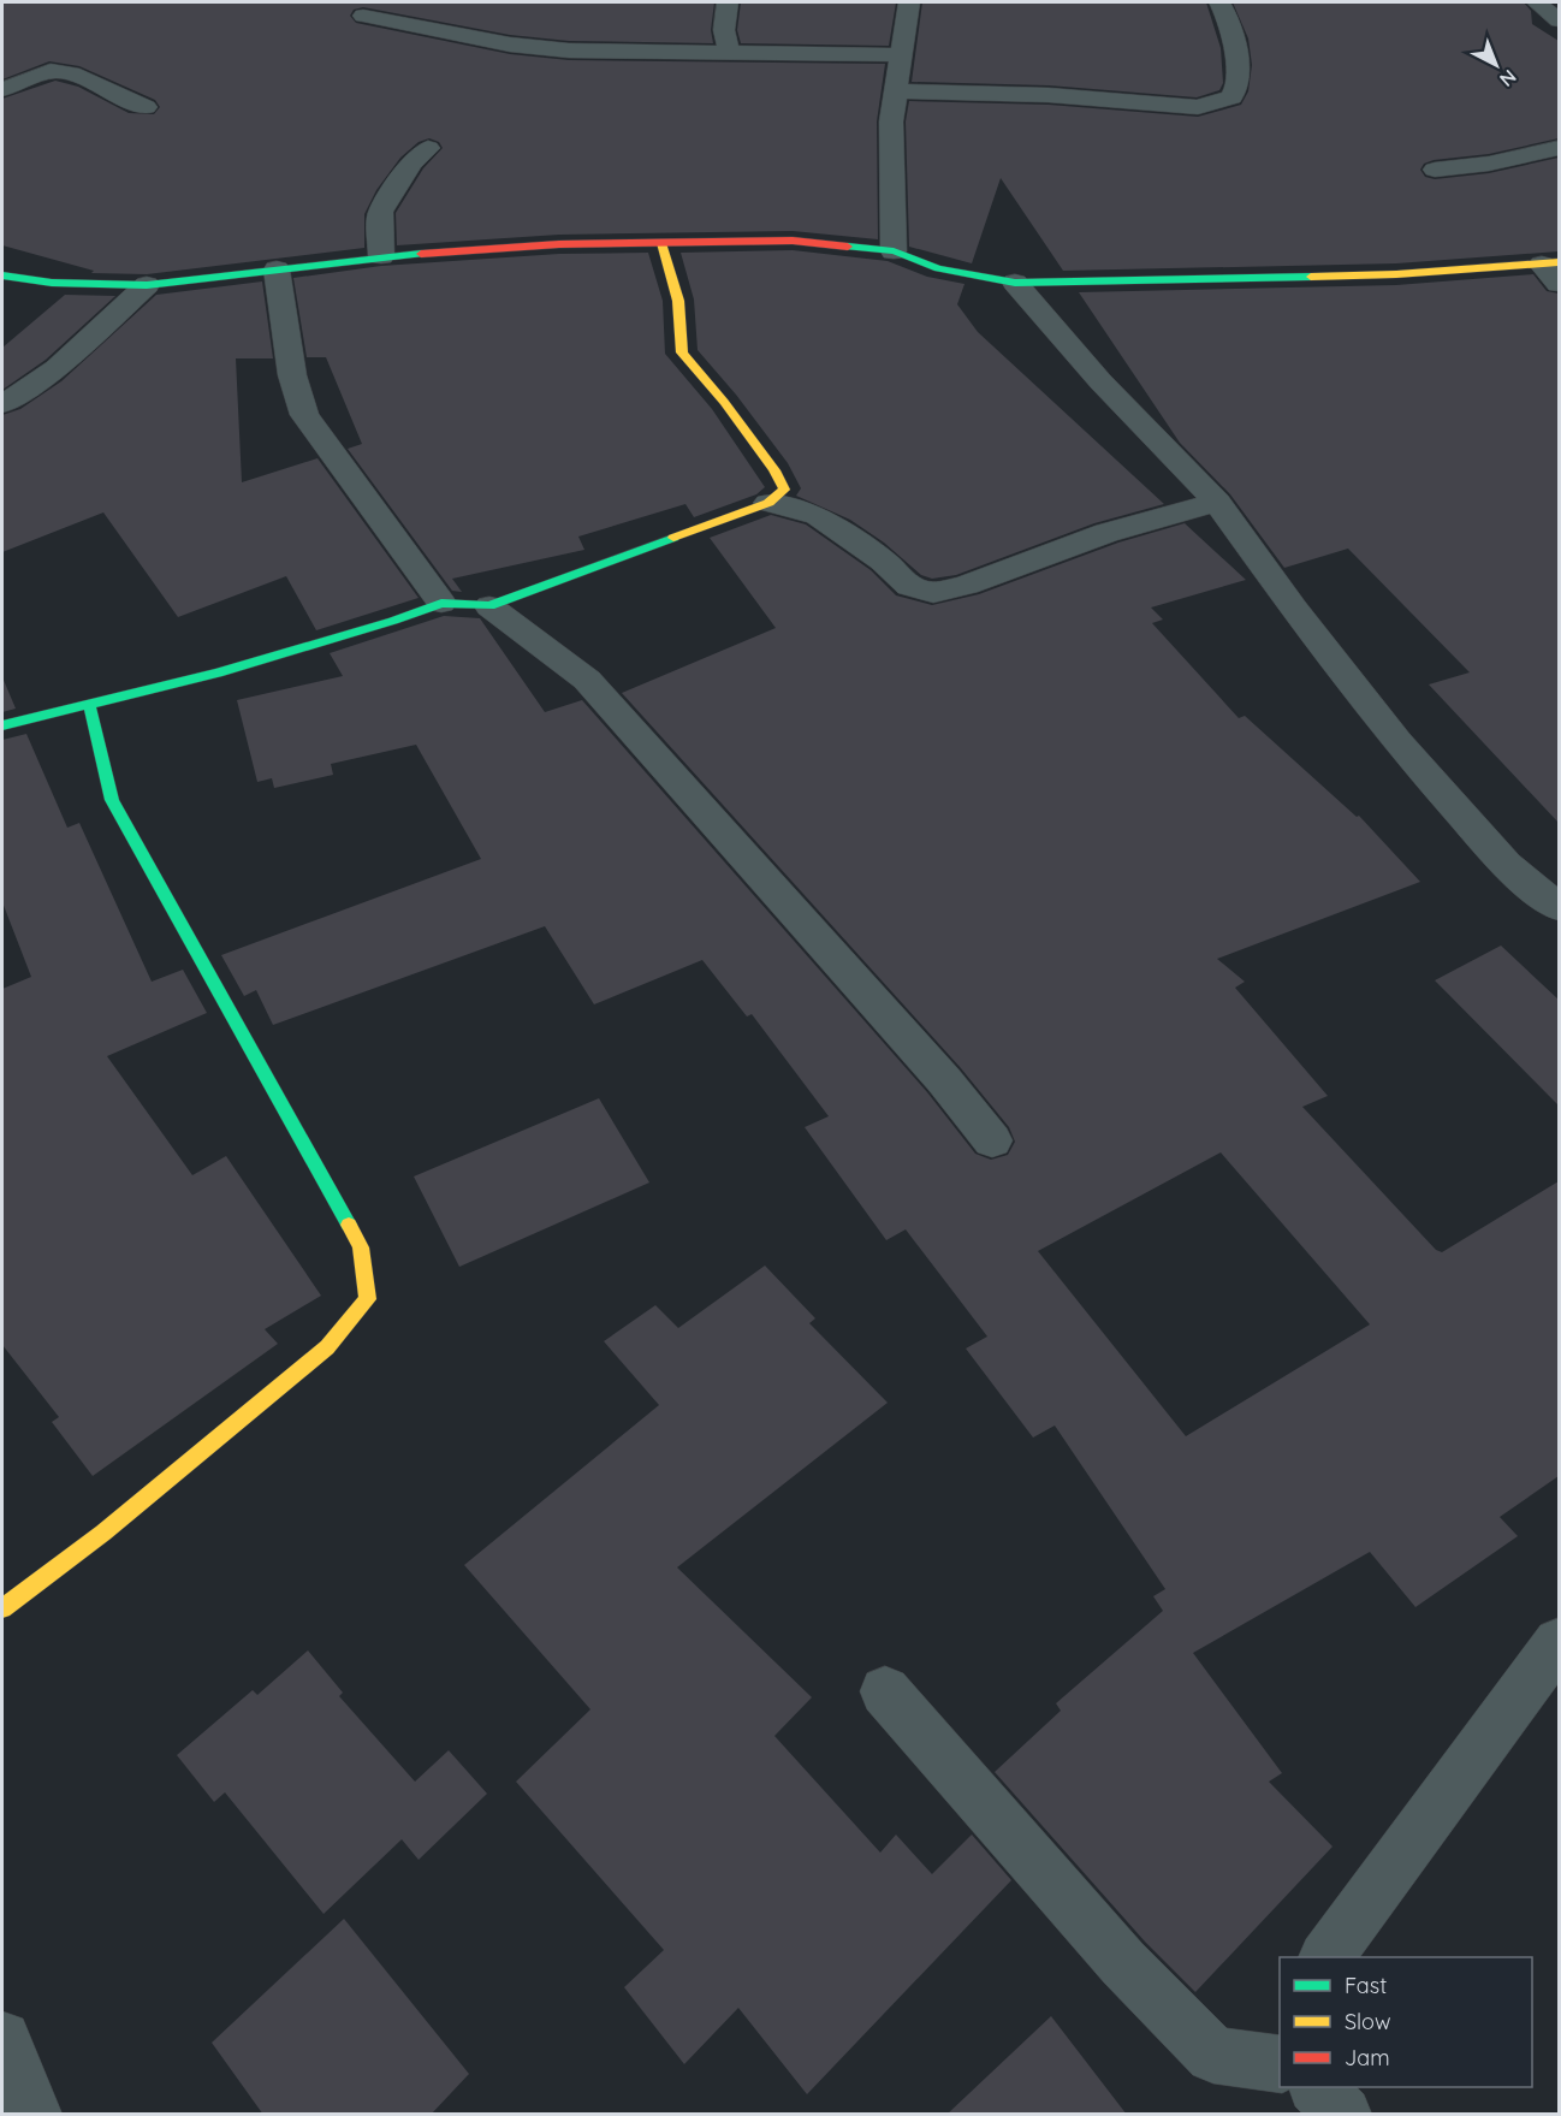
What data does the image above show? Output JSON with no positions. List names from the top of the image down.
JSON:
{
  "legend": ["Fast", "Slow", "Jam"],
  "north": "bottom right"
}
